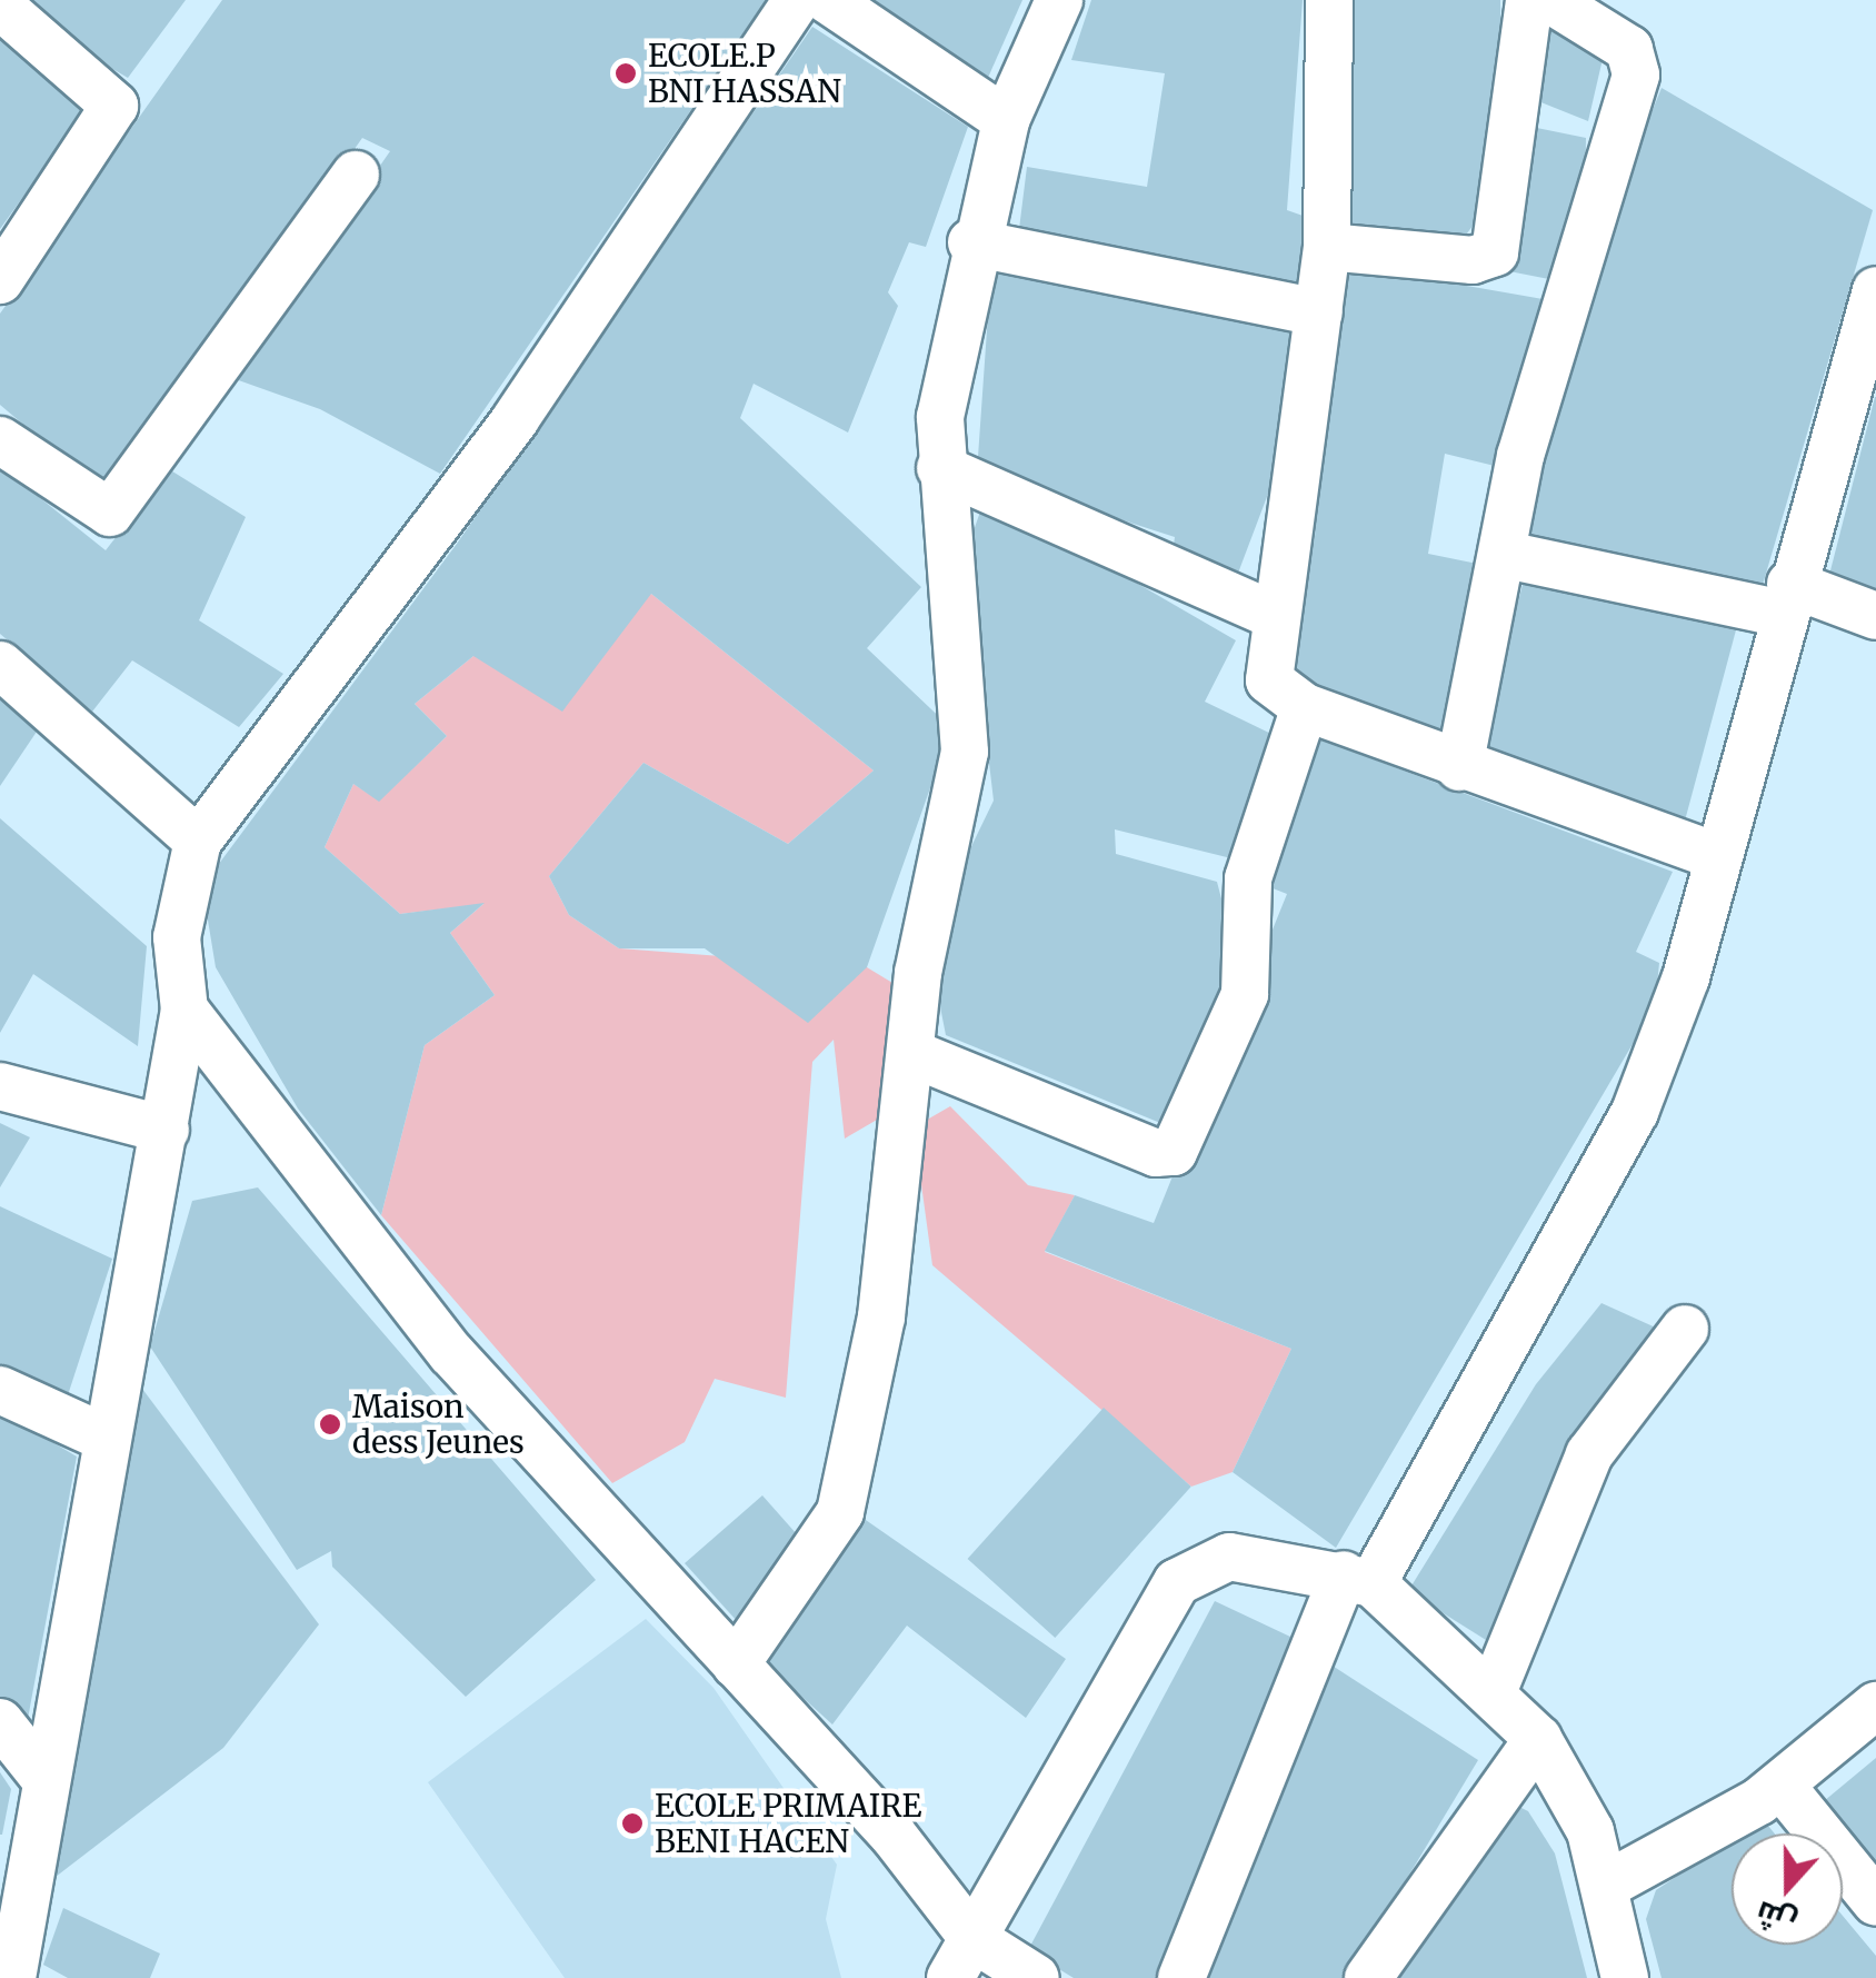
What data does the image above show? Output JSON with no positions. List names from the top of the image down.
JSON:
{
  "places": ["ECOLE.P BNI HASSAN", "Maison dess Jeunes", "ECOLE PRIMAIRE BENI HACEN"],
  "north": "bottom"
}
